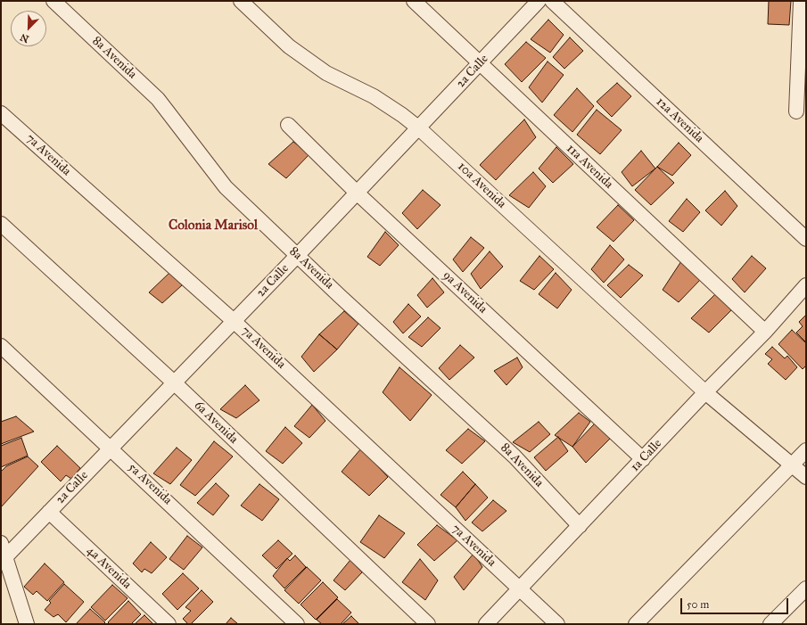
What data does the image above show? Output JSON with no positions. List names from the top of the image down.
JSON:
{
  "streets": {
    "street": [
      "8a Avenida",
      "2a Calle",
      "12a Avenida",
      "7a Avenida",
      "11a Avenida",
      "10a Avenida",
      "9a Avenida",
      "6a Avenida",
      "1a Calle",
      "5a Avenida",
      "4a Avenida"
    ]
  },
  "crossings": [
    ["8a Avenida", "2a Calle"],
    ["8a Avenida", "1a Calle"],
    ["2a Calle", "7a Avenida"],
    ["2a Calle", "11a Avenida"],
    ["2a Calle", "10a Avenida"],
    ["2a Calle", "9a Avenida"],
    ["2a Calle", "6a Avenida"],
    ["2a Calle", "5a Avenida"],
    ["2a Calle", "4a Avenida"],
    ["7a Avenida", "1a Calle"],
    ["11a Avenida", "1a Calle"],
    ["10a Avenida", "1a Calle"],
    ["9a Avenida", "1a Calle"]
  ],
  "districts": ["Colonia Marisol"],
  "scale_bar": "50 m",
  "north": "bottom left"
}
